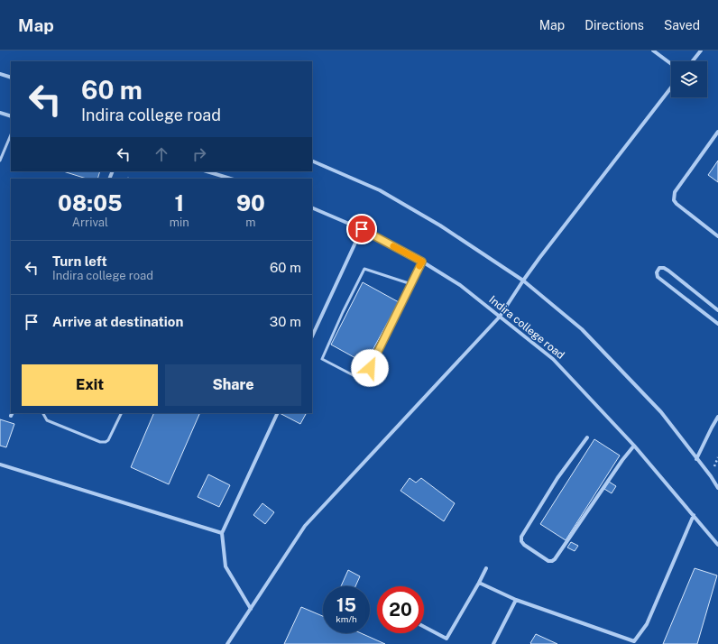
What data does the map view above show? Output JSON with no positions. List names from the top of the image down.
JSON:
{
  "streets": {
    "street": ["Indira college road"]
  },
  "page": {
    "header": "Map",
    "nav": ["Map", "Directions", "Saved"],
    "turn": ["60 m", "Indira college road"],
    "eta": [
      "08:05",
      "Arrival",
      "1",
      "min",
      "90",
      "m"
    ],
    "list": [
      {
        "name": "Turn left",
        "note": "Indira college road",
        "value": "60 m"
      },
      {
        "name": "Arrive at destination",
        "value": "30 m"
      }
    ],
    "buttons": ["Exit", "Share"],
    "speed": "15 km/h",
    "limit": "20"
  }
}
